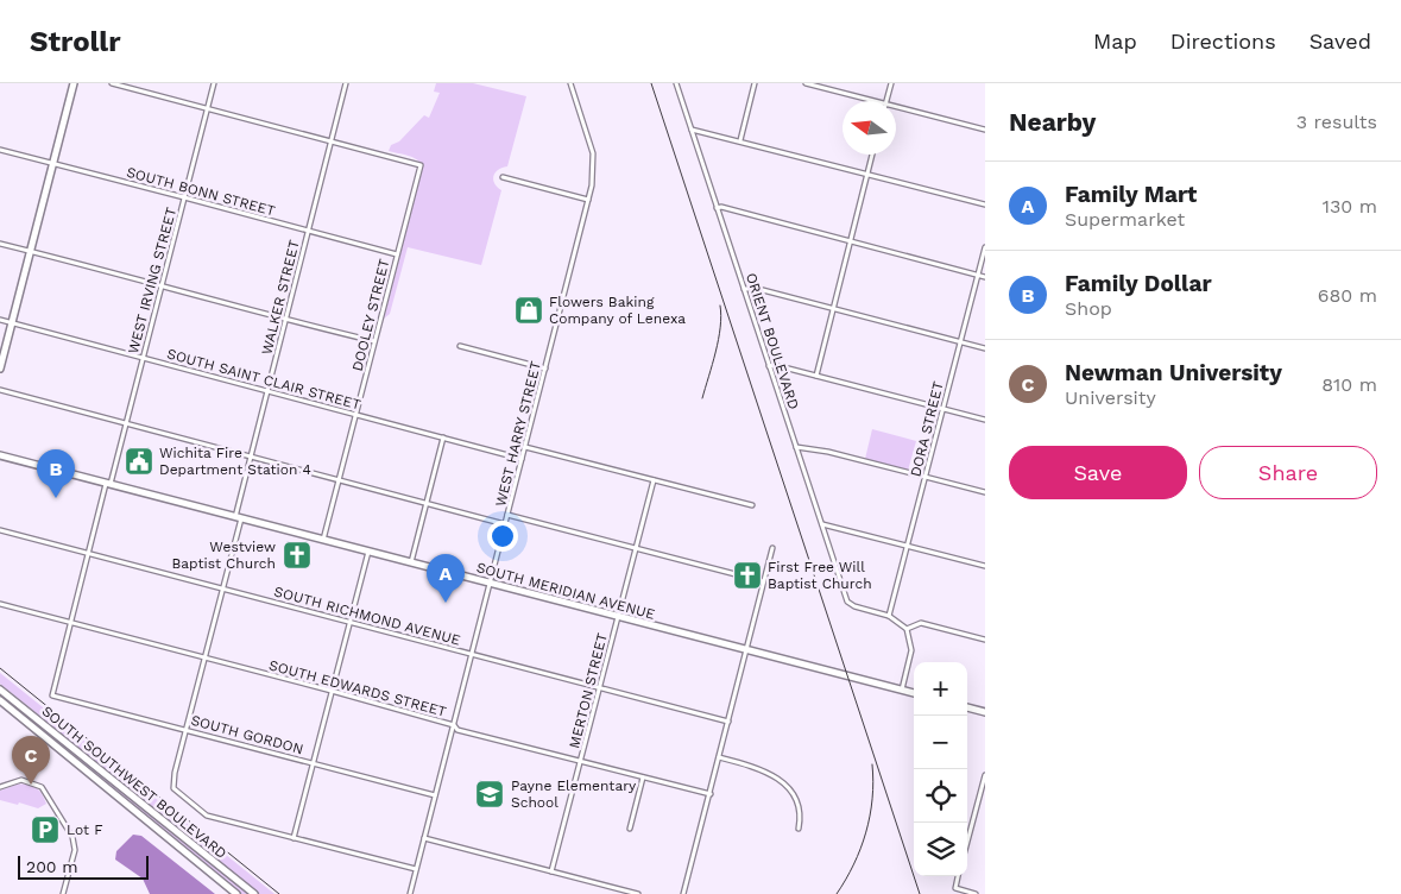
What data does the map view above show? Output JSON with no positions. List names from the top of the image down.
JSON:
{
  "streets": {
    "main road": ["SOUTH MERIDIAN AVENUE", "SOUTH SOUTHWEST BOULEVARD"],
    "street": [
      "SOUTH BONN STREET",
      "WEST IRVING STREET",
      "WALKER STREET",
      "DOOLEY STREET",
      "ORIENT BOULEVARD",
      "SOUTH SAINT CLAIR STREET",
      "DORA STREET",
      "WEST HARRY STREET",
      "SOUTH RICHMOND AVENUE",
      "SOUTH EDWARDS STREET",
      "MERTON STREET",
      "SOUTH GORDON"
    ]
  },
  "crossings": [
    ["SOUTH BONN STREET", "WEST IRVING STREET"],
    ["SOUTH BONN STREET", "WALKER STREET"],
    ["SOUTH BONN STREET", "DOOLEY STREET"],
    ["WEST IRVING STREET", "SOUTH SAINT CLAIR STREET"],
    ["WEST IRVING STREET", "SOUTH MERIDIAN AVENUE"],
    ["WEST IRVING STREET", "SOUTH RICHMOND AVENUE"],
    ["WEST IRVING STREET", "SOUTH EDWARDS STREET"],
    ["WEST IRVING STREET", "SOUTH GORDON"],
    ["WALKER STREET", "DOOLEY STREET"],
    ["WALKER STREET", "SOUTH SAINT CLAIR STREET"],
    ["WALKER STREET", "SOUTH MERIDIAN AVENUE"],
    ["WALKER STREET", "SOUTH RICHMOND AVENUE"],
    ["WALKER STREET", "SOUTH EDWARDS STREET"],
    ["WALKER STREET", "SOUTH GORDON"],
    ["DOOLEY STREET", "SOUTH SAINT CLAIR STREET"],
    ["DOOLEY STREET", "SOUTH MERIDIAN AVENUE"],
    ["ORIENT BOULEVARD", "DORA STREET"],
    ["SOUTH SAINT CLAIR STREET", "WEST HARRY STREET"],
    ["WEST HARRY STREET", "SOUTH MERIDIAN AVENUE"],
    ["WEST HARRY STREET", "SOUTH RICHMOND AVENUE"],
    ["WEST HARRY STREET", "SOUTH EDWARDS STREET"],
    ["WEST HARRY STREET", "SOUTH GORDON"],
    ["SOUTH MERIDIAN AVENUE", "MERTON STREET"],
    ["SOUTH RICHMOND AVENUE", "MERTON STREET"],
    ["SOUTH EDWARDS STREET", "MERTON STREET"]
  ],
  "places": {
    "shop": ["Flowers Baking Company of Lenexa"],
    "public building": ["Wichita Fire Department Station 4"],
    "church": ["Westview Baptist Church", "First Free Will Baptist Church"],
    "school or university": ["Payne Elementary School"],
    "parking": ["Lot F"]
  },
  "scale_bar": "200 m",
  "north": "left",
  "page": {
    "header": "Strollr",
    "nav": ["Map", "Directions", "Saved"],
    "heading": ["Nearby", "3 results"],
    "list": [
      {
        "mark": "A",
        "name": "Family Mart",
        "note": "Supermarket",
        "value": "130 m"
      },
      {
        "mark": "B",
        "name": "Family Dollar",
        "note": "Shop",
        "value": "680 m"
      },
      {
        "mark": "C",
        "name": "Newman University",
        "note": "University",
        "value": "810 m"
      }
    ],
    "buttons": ["Save", "Share"],
    "pins": ["B", "A", "C"],
    "map_buttons": ["+", "−"],
    "scale": "200 m"
  }
}
